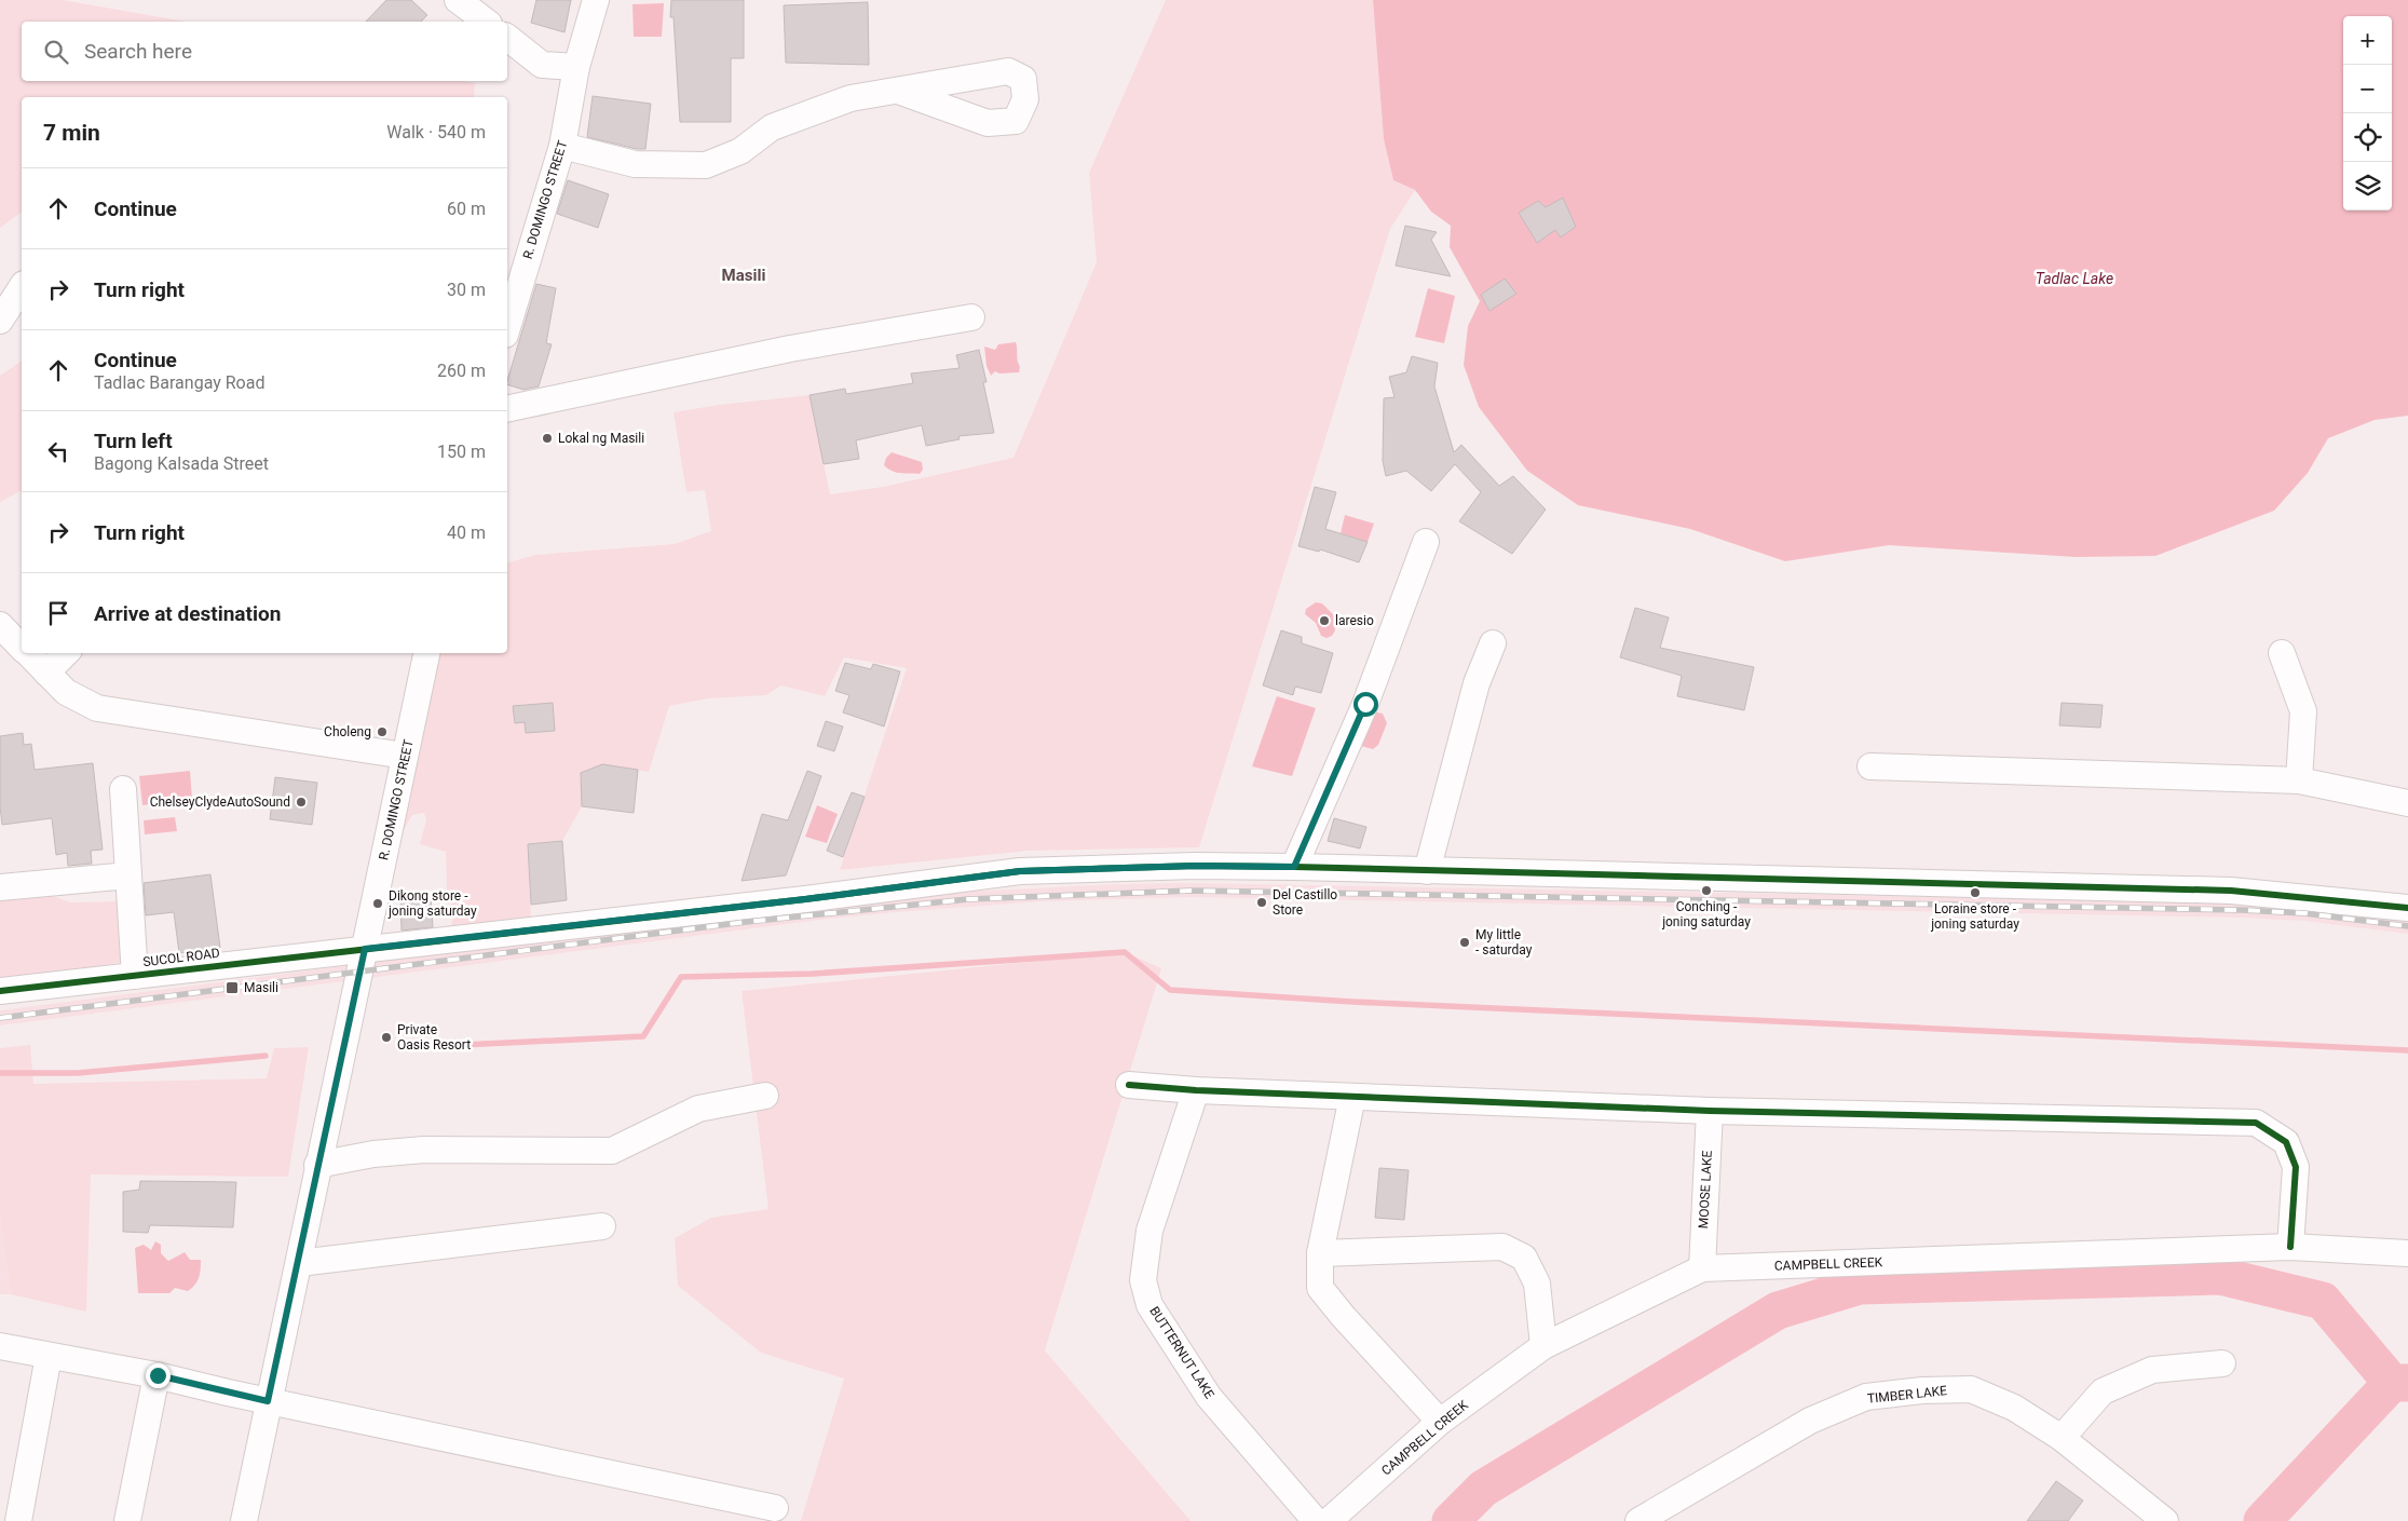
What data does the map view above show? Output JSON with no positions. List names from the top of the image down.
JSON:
{
  "streets": {
    "street": [
      "R. DOMINGO STREET",
      "SUCOL ROAD",
      "MOOSE LAKE",
      "CAMPBELL CREEK",
      "BUTTERNUT LAKE",
      "TIMBER LAKE"
    ]
  },
  "crossings": [
    ["R. DOMINGO STREET", "SUCOL ROAD"],
    ["MOOSE LAKE", "CAMPBELL CREEK"]
  ],
  "districts": ["Masili"],
  "water": ["Tadlac Lake"],
  "places": {
    "other": [
      "Lokal ng Masili",
      "laresio",
      "Choleng",
      "ChelseyClydeAutoSound",
      "Conching - joning saturday",
      "Loraine store - joning saturday",
      "Del Castillo Store",
      "Dikong store - joning saturday",
      "My little - saturday",
      "Private Oasis Resort"
    ],
    "transit": ["Masili"]
  },
  "page": {
    "map_buttons": ["+", "−"],
    "search": "Search here",
    "heading": ["7 min", "Walk · 540 m"],
    "list": [
      ["Continue", "60 m"],
      ["Turn right", "30 m"],
      ["Continue", "Tadlac Barangay Road", "260 m"],
      ["Turn left", "Bagong Kalsada Street", "150 m"],
      ["Turn right", "40 m"],
      "Arrive at destination"
    ]
  }
}
